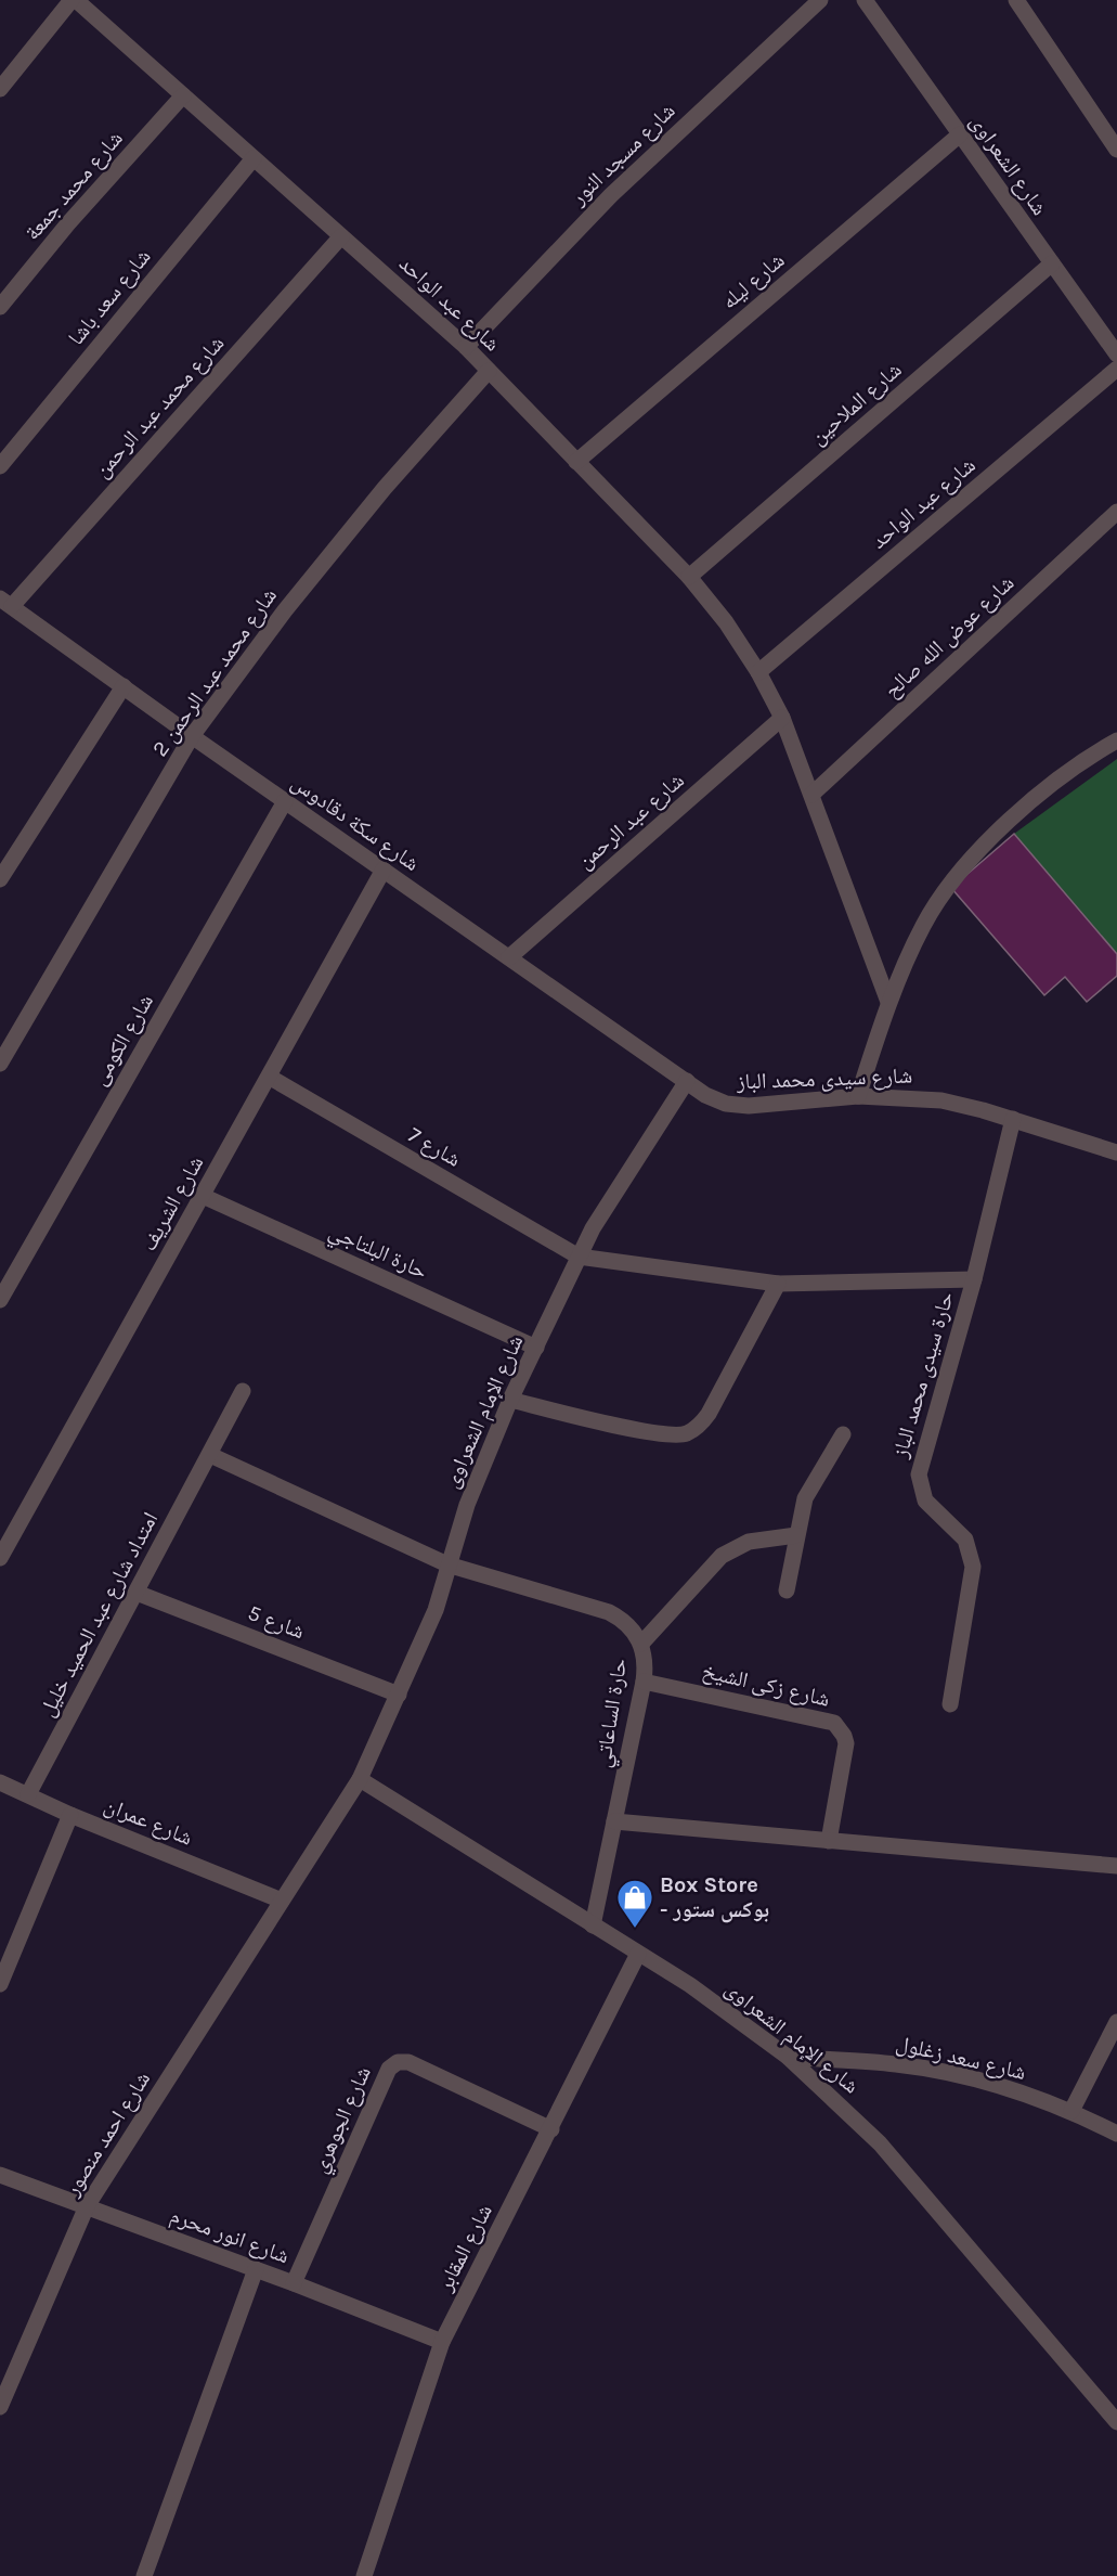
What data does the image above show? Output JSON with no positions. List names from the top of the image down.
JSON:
{
  "streets": {
    "street": [
      "شارع مسجد النور",
      "شارع الشعراوى",
      "شارع محمد جمعة",
      "شارع ليله",
      "شارع سعد باشا",
      "شارع عبد الواحد",
      "شارع الملاحين",
      "شارع محمد عبد الرحمن",
      "شارع عوض الله صالح",
      "شارع محمد عبد الرحمن 2",
      "شارع عبد الرحمن",
      "شارع سكة دقادوس",
      "شارع الكومى",
      "شارع سيدى محمد الباز",
      "شارع 7",
      "شارع الشريف",
      "حارة البلتاجي",
      "حارة سيدى محمد الباز",
      "شارع الإمام الشعراوى",
      "امتداد شارع عبد الحميد خليل",
      "شارع 5",
      "شارع زكى الشيخ",
      "حارة الساعاتي",
      "شارع عمران",
      "شارع سعد زغلول",
      "شارع الجوهري",
      "شارع احمد منصور",
      "شارع انور محرم",
      "شارع المقابر"
    ]
  },
  "crossings": [
    ["شارع مسجد النور", "شارع عبد الواحد"],
    ["شارع الشعراوى", "شارع ليله"],
    ["شارع الشعراوى", "شارع الملاحين"],
    ["شارع محمد جمعة", "شارع عبد الواحد"],
    ["شارع ليله", "شارع عبد الواحد"],
    ["شارع سعد باشا", "شارع عبد الواحد"],
    ["شارع عبد الواحد", "شارع الملاحين"],
    ["شارع عبد الواحد", "شارع محمد عبد الرحمن"],
    ["شارع عبد الواحد", "شارع عوض الله صالح"],
    ["شارع عبد الواحد", "شارع محمد عبد الرحمن 2"],
    ["شارع عبد الواحد", "شارع عبد الرحمن"],
    ["شارع محمد عبد الرحمن", "شارع سكة دقادوس"],
    ["شارع محمد عبد الرحمن 2", "شارع سكة دقادوس"],
    ["شارع عبد الرحمن", "شارع سكة دقادوس"],
    ["شارع سكة دقادوس", "شارع الكومى"],
    ["شارع سكة دقادوس", "شارع سيدى محمد الباز"],
    ["شارع سكة دقادوس", "شارع الشريف"],
    ["شارع سكة دقادوس", "شارع الإمام الشعراوى"],
    ["شارع سيدى محمد الباز", "حارة سيدى محمد الباز"],
    ["شارع سيدى محمد الباز", "شارع الإمام الشعراوى"],
    ["شارع 7", "شارع الشريف"],
    ["شارع 7", "شارع الإمام الشعراوى"],
    ["شارع الشريف", "حارة البلتاجي"],
    ["حارة البلتاجي", "شارع الإمام الشعراوى"],
    ["شارع الإمام الشعراوى", "شارع 5"],
    ["شارع الإمام الشعراوى", "حارة الساعاتي"],
    ["شارع الإمام الشعراوى", "شارع عمران"],
    ["شارع الإمام الشعراوى", "شارع سعد زغلول"],
    ["شارع الإمام الشعراوى", "شارع احمد منصور"],
    ["شارع الإمام الشعراوى", "شارع المقابر"],
    ["امتداد شارع عبد الحميد خليل", "شارع 5"],
    ["امتداد شارع عبد الحميد خليل", "شارع عمران"],
    ["شارع زكى الشيخ", "حارة الساعاتي"],
    ["شارع عمران", "شارع احمد منصور"],
    ["شارع الجوهري", "شارع انور محرم"],
    ["شارع الجوهري", "شارع المقابر"],
    ["شارع احمد منصور", "شارع انور محرم"],
    ["شارع انور محرم", "شارع المقابر"]
  ],
  "places": {
    "shop": ["Box Store - بوكس ستور"]
  }
}
